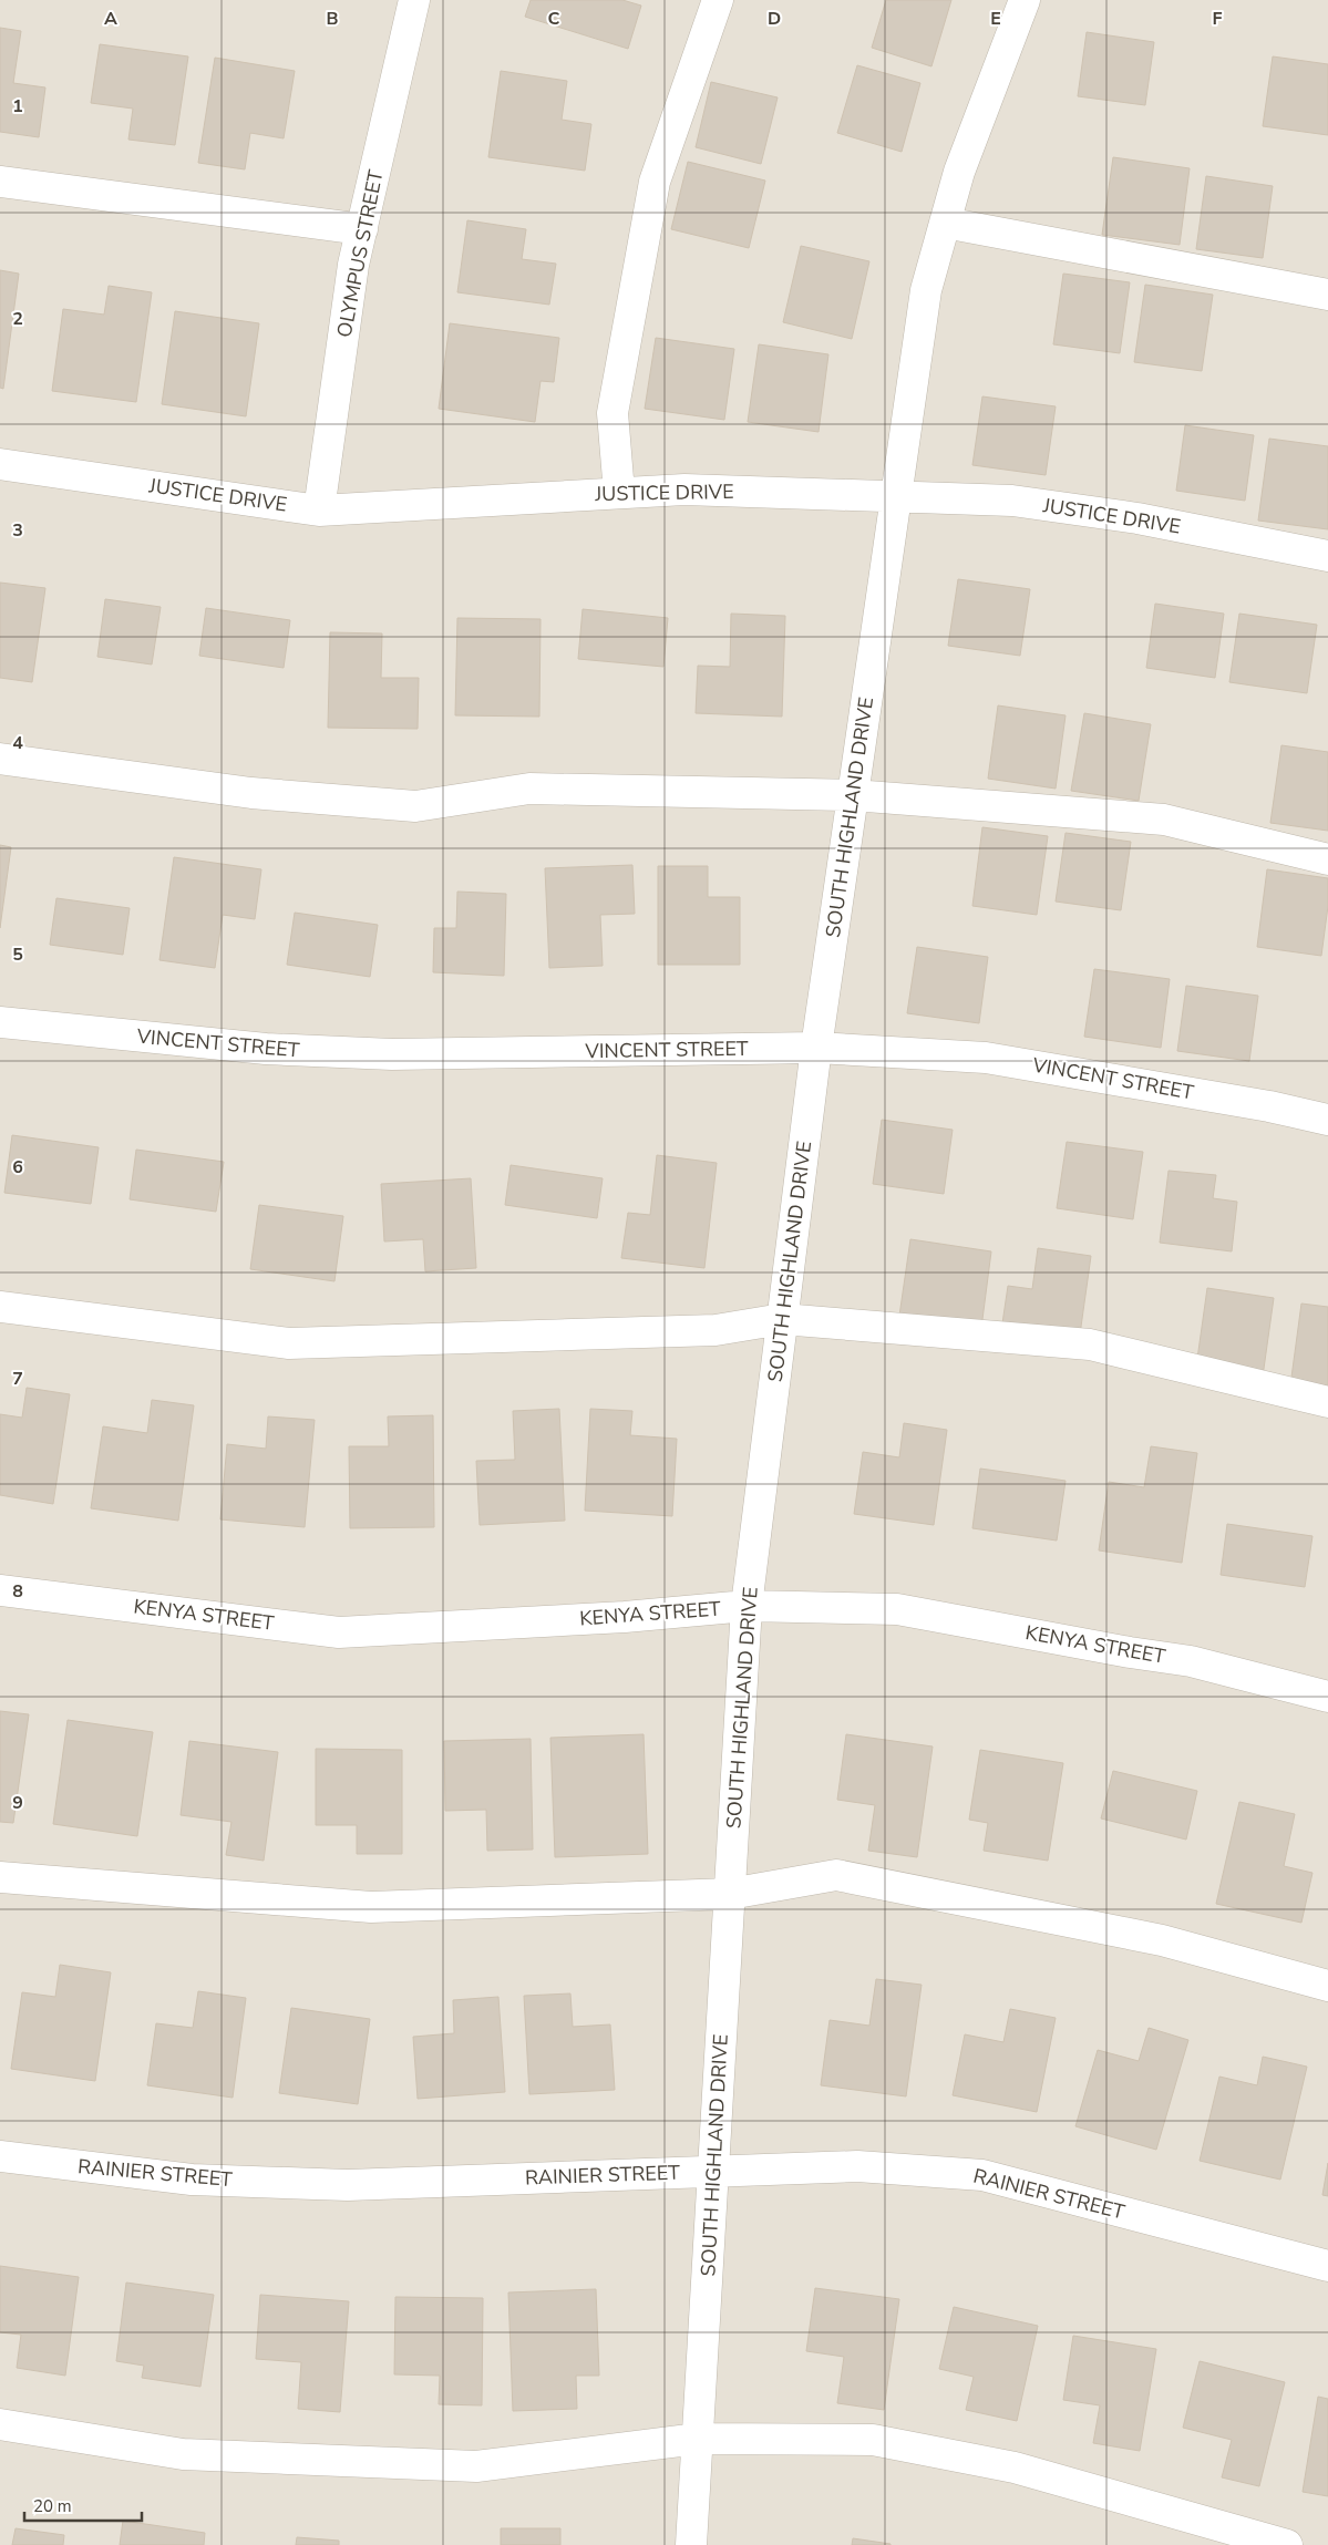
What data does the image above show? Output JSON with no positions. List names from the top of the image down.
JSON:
{
  "streets": {
    "street": [
      "OLYMPUS STREET",
      "JUSTICE DRIVE",
      "SOUTH HIGHLAND DRIVE",
      "VINCENT STREET",
      "KENYA STREET",
      "RAINIER STREET"
    ]
  },
  "crossings": [
    ["OLYMPUS STREET", "JUSTICE DRIVE"],
    ["JUSTICE DRIVE", "SOUTH HIGHLAND DRIVE"],
    ["SOUTH HIGHLAND DRIVE", "VINCENT STREET"],
    ["SOUTH HIGHLAND DRIVE", "KENYA STREET"],
    ["SOUTH HIGHLAND DRIVE", "RAINIER STREET"]
  ],
  "scale_bar": "20 m",
  "grid": {
    "columns": [
      "A",
      "B",
      "C",
      "D",
      "E",
      "F"
    ],
    "rows": [
      "1",
      "2",
      "3",
      "4",
      "5",
      "6",
      "7",
      "8",
      "9"
    ]
  }
}
